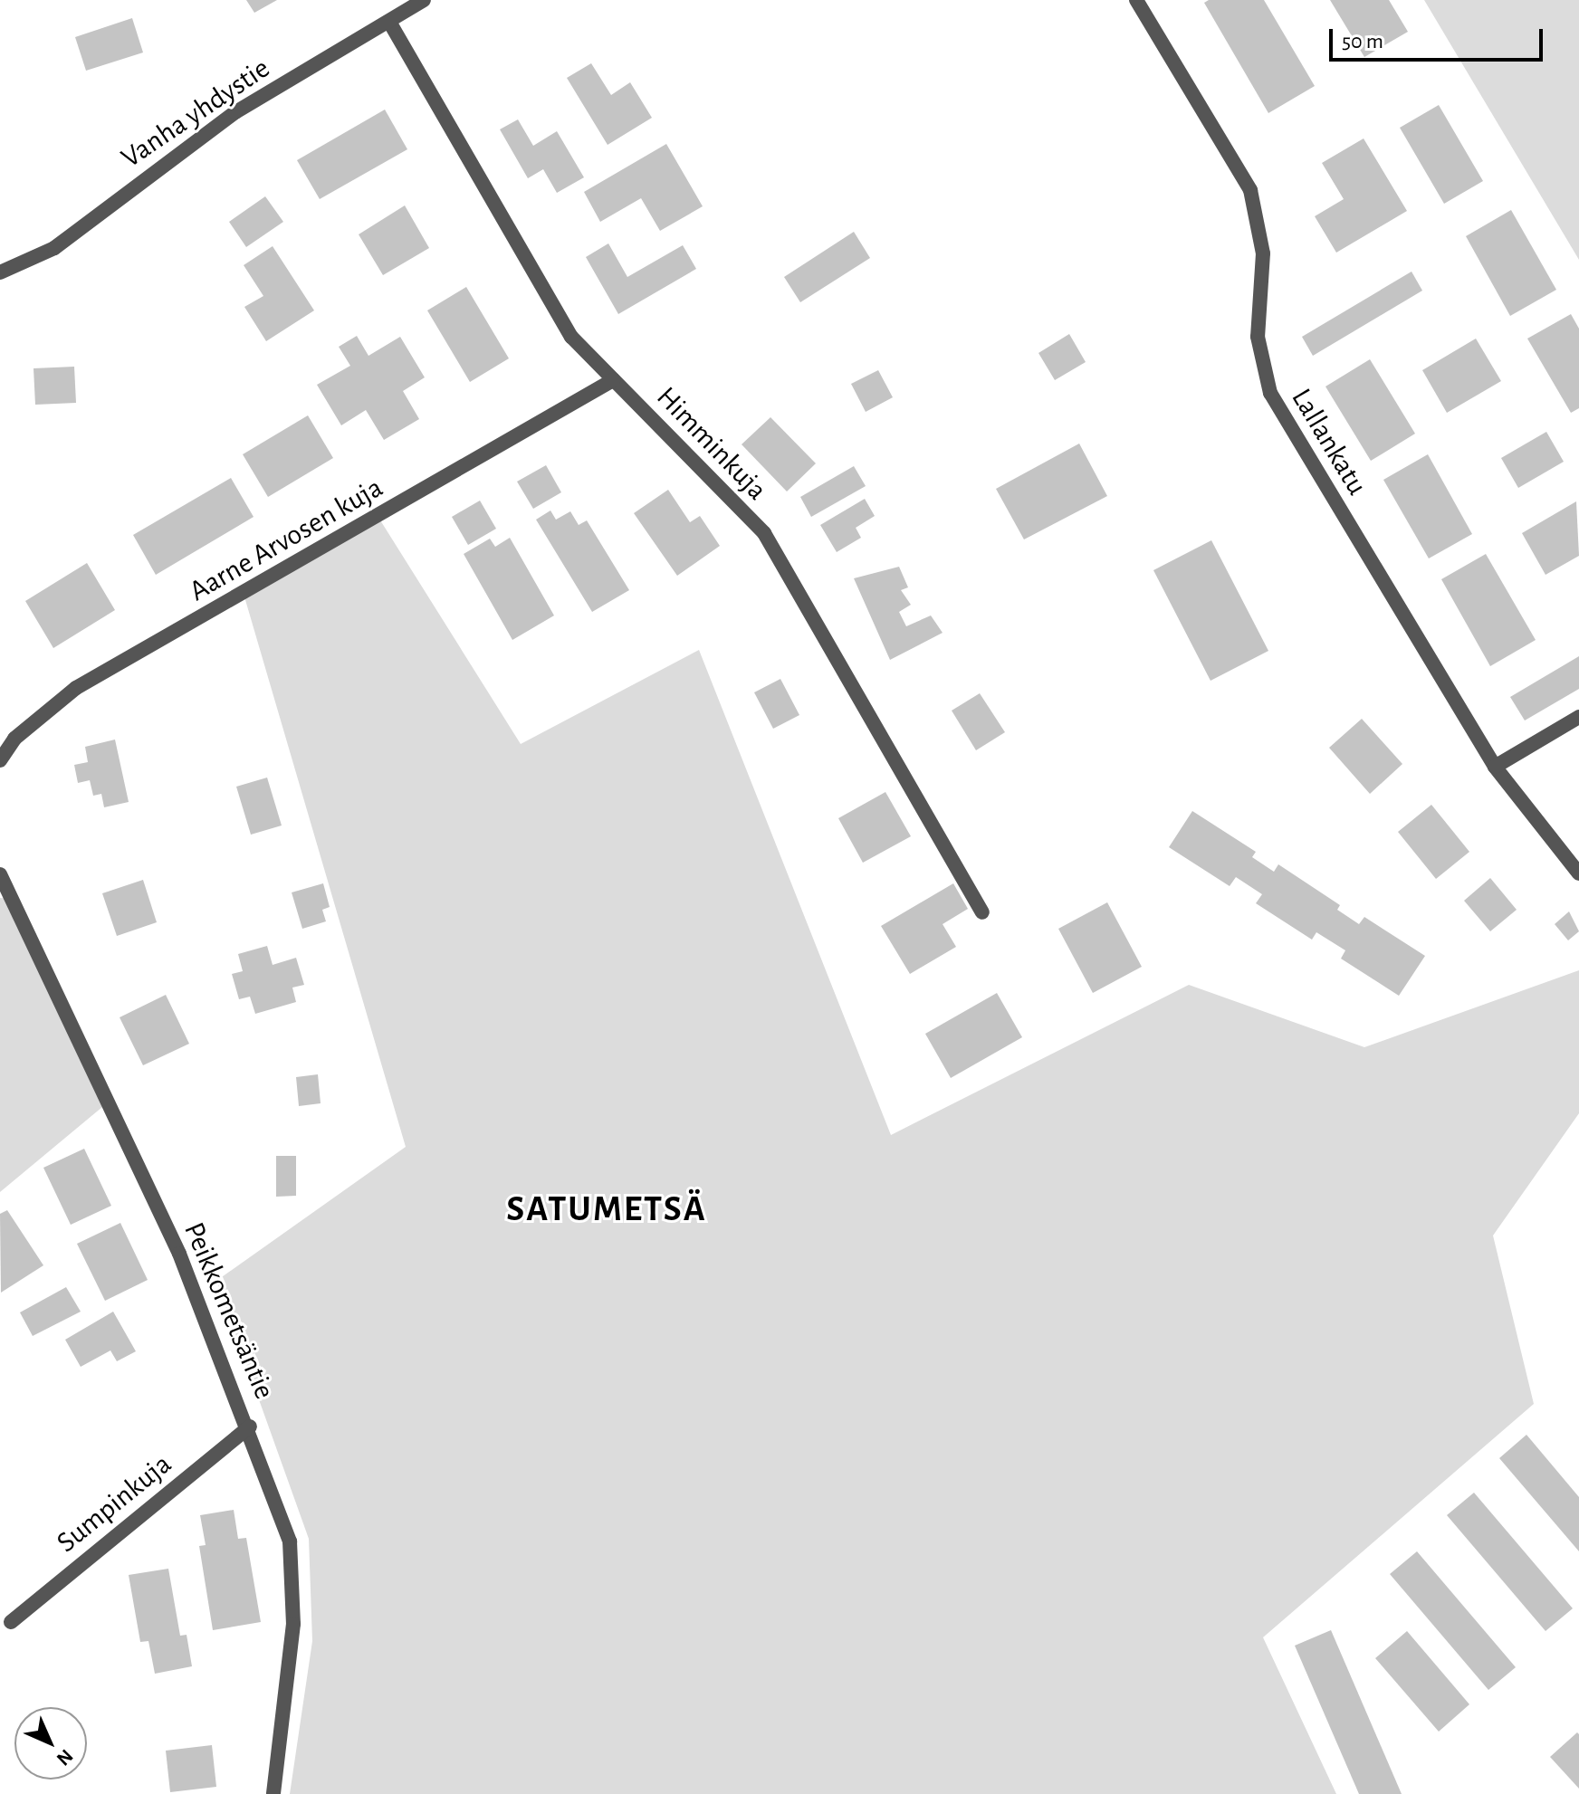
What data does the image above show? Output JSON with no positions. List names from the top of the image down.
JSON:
{
  "streets": {
    "street": [
      "Vanha yhdystie",
      "Lallankatu",
      "Himminkuja",
      "Aarne Arvosen kuja",
      "Peikkometsäntie",
      "Sumpinkuja"
    ]
  },
  "crossings": [
    ["Vanha yhdystie", "Himminkuja"],
    ["Himminkuja", "Aarne Arvosen kuja"],
    ["Peikkometsäntie", "Sumpinkuja"]
  ],
  "districts": ["SATUMETSÄ"],
  "scale_bar": "50 m",
  "north": "bottom right"
}
